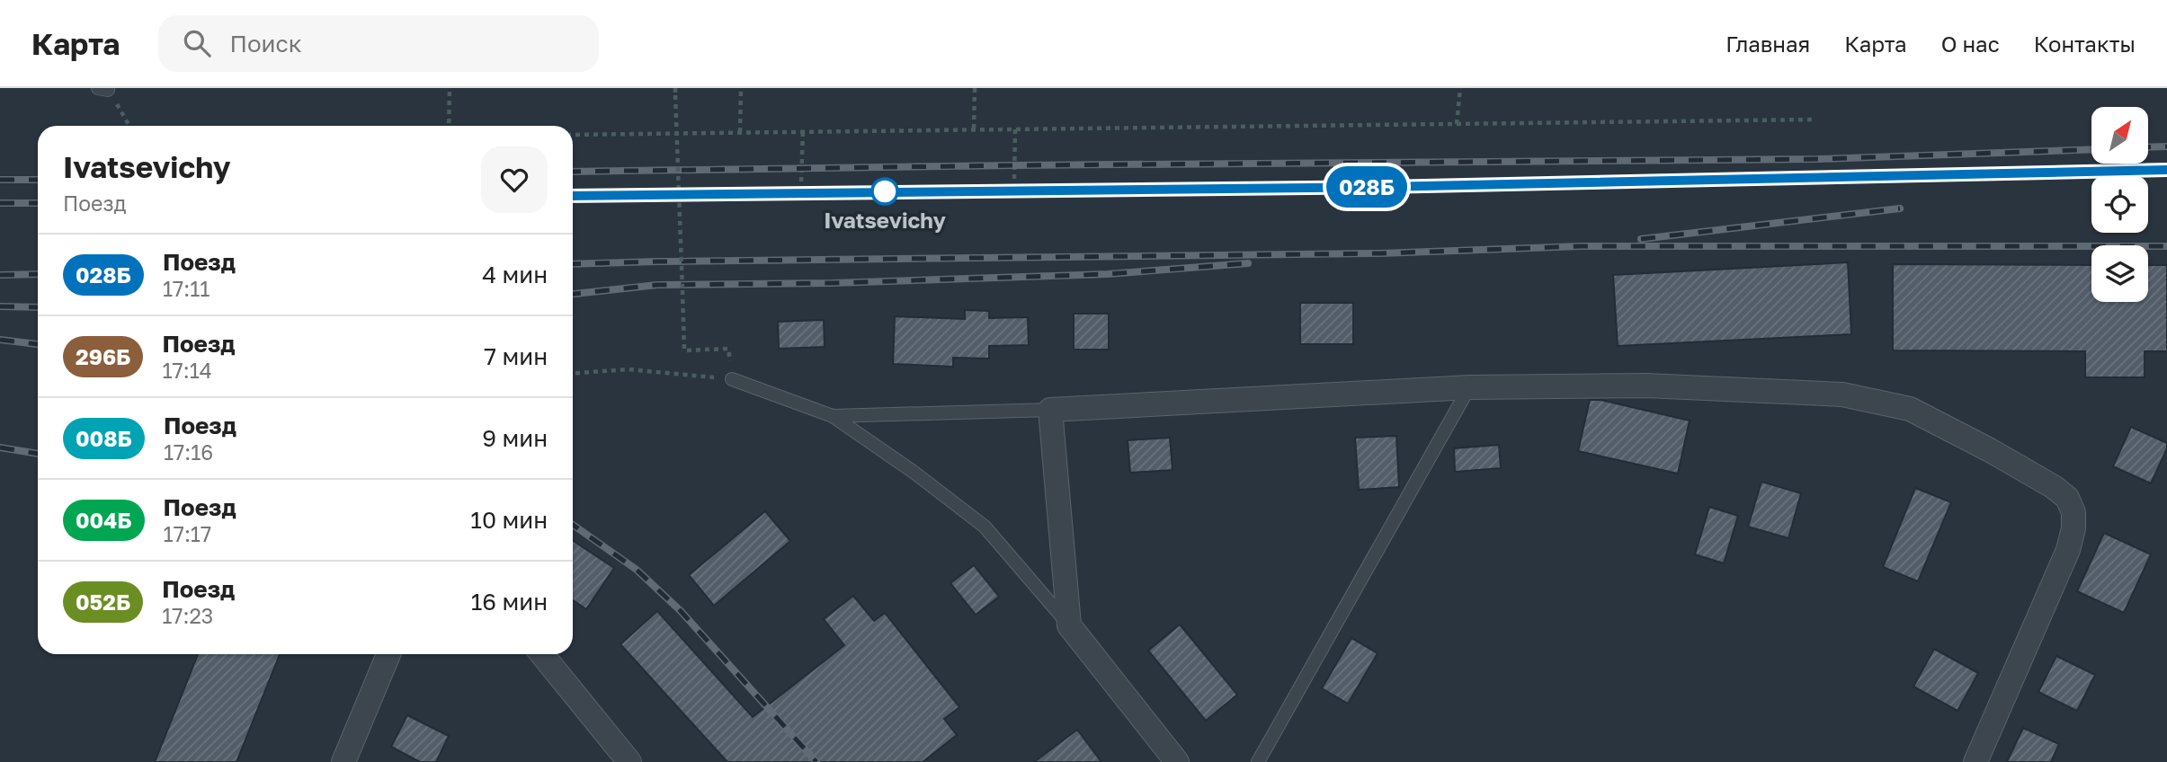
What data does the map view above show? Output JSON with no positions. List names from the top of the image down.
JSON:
{
  "places": ["Ivatsevichy"],
  "north": "top right",
  "page": {
    "header": "Карта",
    "search": "Поиск",
    "nav": [
      "Главная",
      "Карта",
      "О нас",
      "Контакты"
    ],
    "on_map": "028Б",
    "heading": ["Ivatsevichy", "Поезд"],
    "list": [
      {
        "mark": "028Б",
        "name": "Поезд",
        "note": "17:11",
        "value": "4 мин"
      },
      {
        "mark": "296Б",
        "name": "Поезд",
        "note": "17:14",
        "value": "7 мин"
      },
      {
        "mark": "008Б",
        "name": "Поезд",
        "note": "17:16",
        "value": "9 мин"
      },
      {
        "mark": "004Б",
        "name": "Поезд",
        "note": "17:17",
        "value": "10 мин"
      },
      {
        "mark": "052Б",
        "name": "Поезд",
        "note": "17:23",
        "value": "16 мин"
      }
    ]
  }
}
